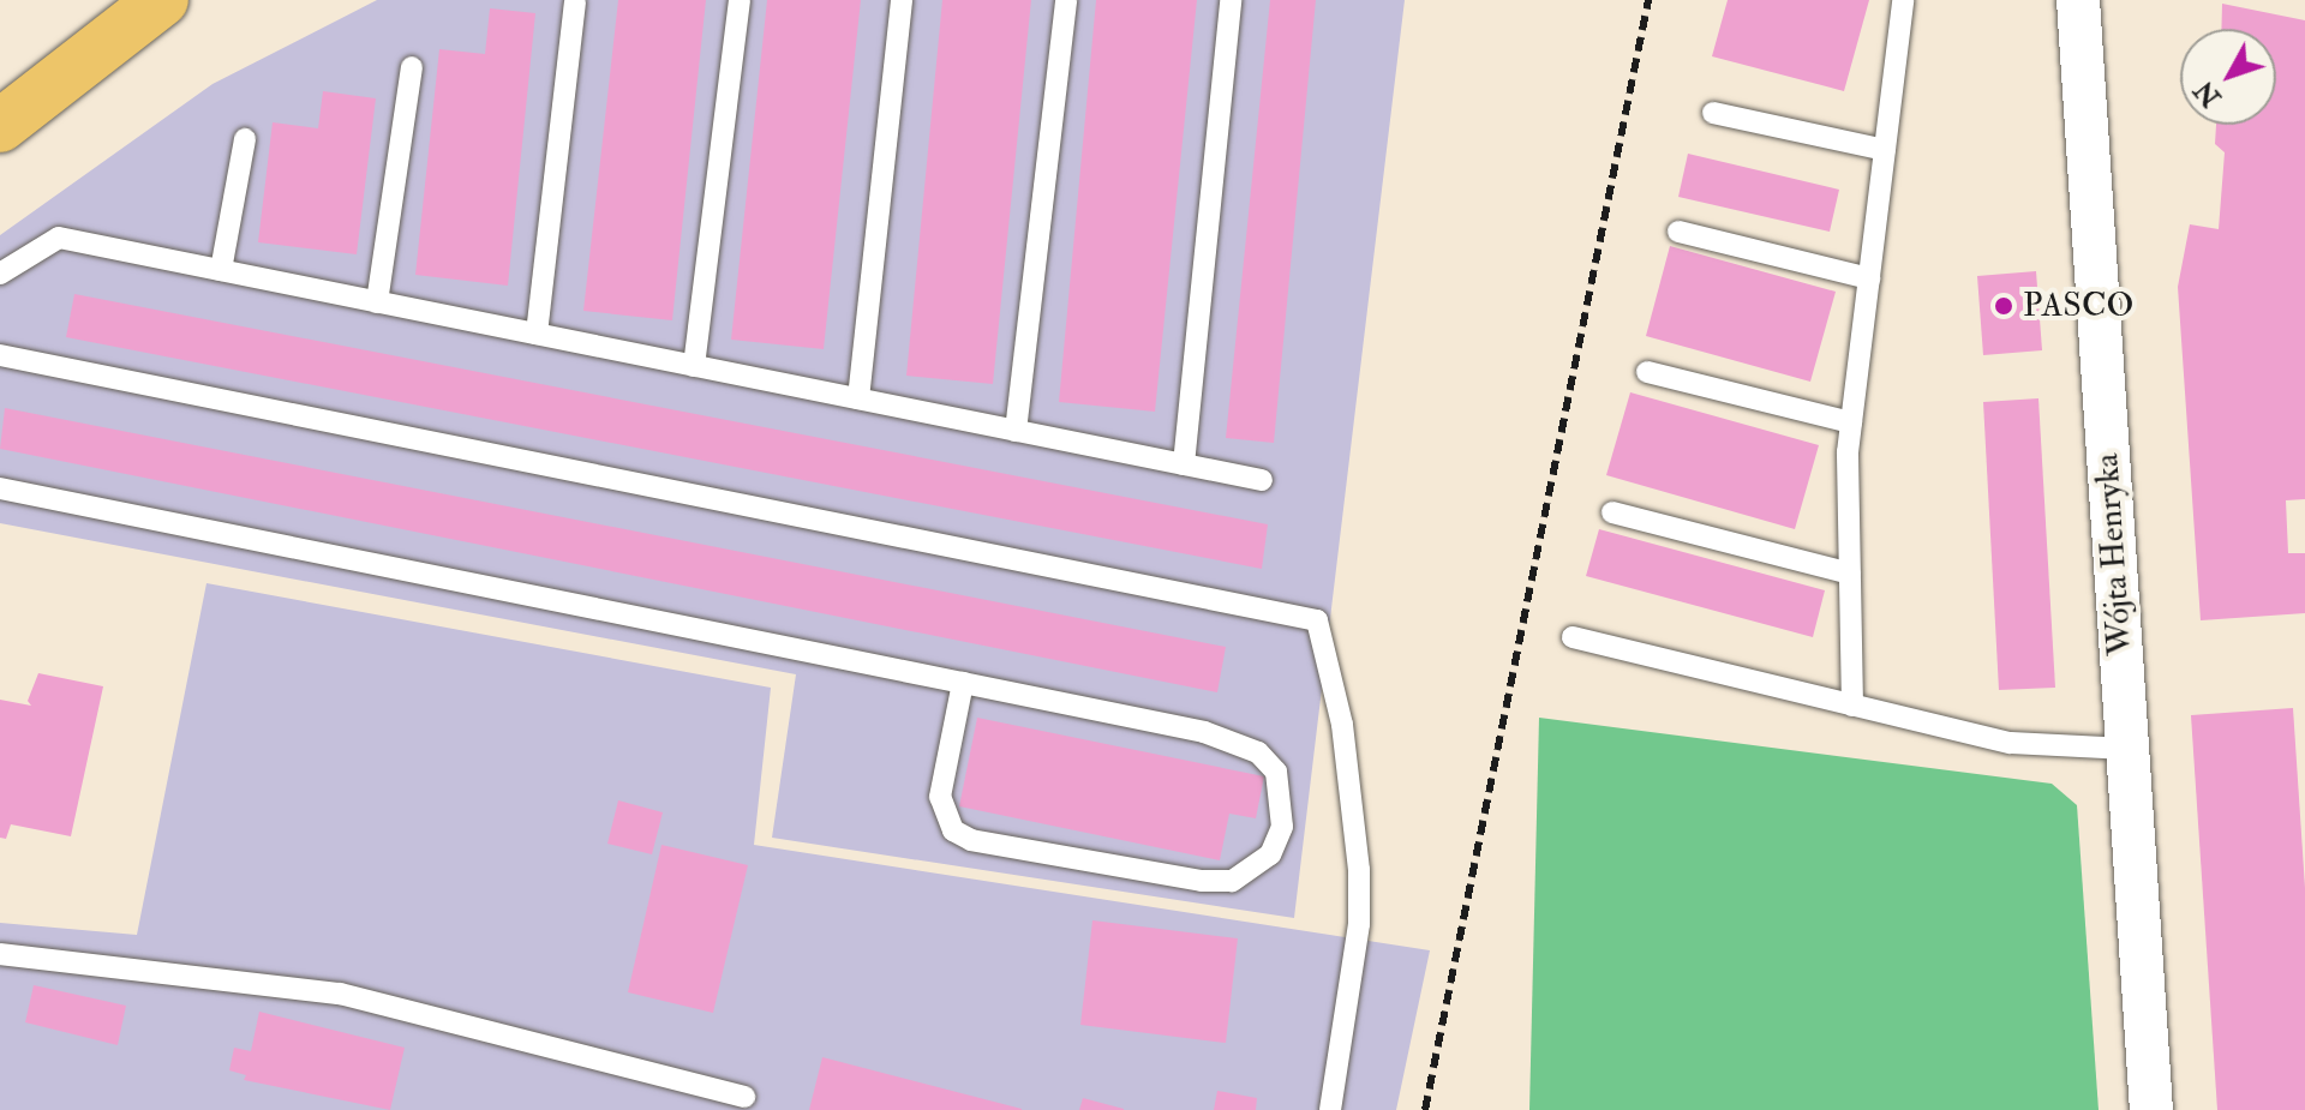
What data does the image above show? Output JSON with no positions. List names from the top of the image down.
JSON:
{
  "streets": {
    "street": ["Wójta Henryka"]
  },
  "places": ["PASCO"],
  "north": "bottom left"
}
